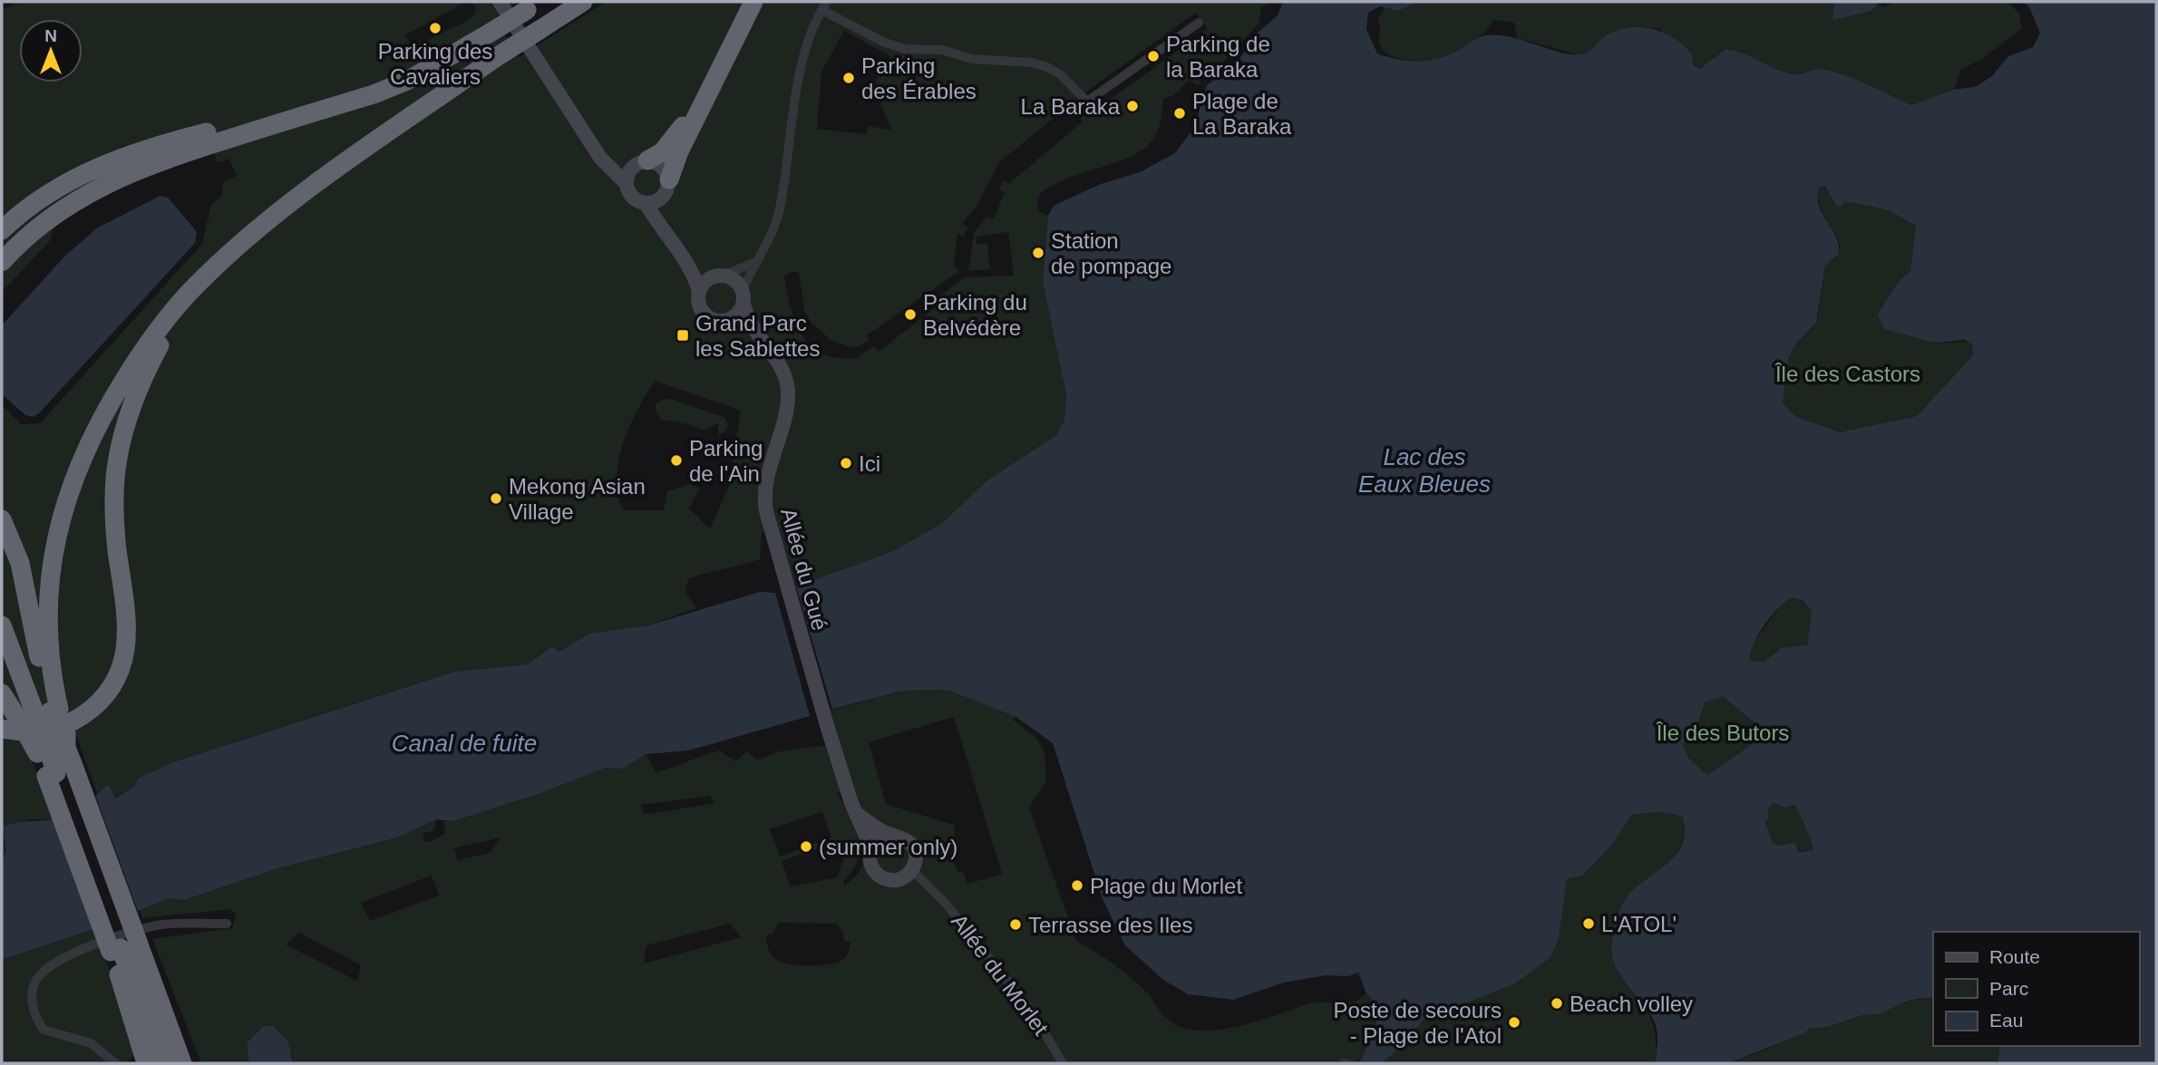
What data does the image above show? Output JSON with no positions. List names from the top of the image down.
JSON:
{
  "streets": {
    "street": ["Allée du Gué", "Allée du Morlet"]
  },
  "crossings": [
    ["Allée du Gué", "Allée du Morlet"]
  ],
  "water": ["Lac des Eaux Bleues", "Canal de fuite"],
  "parks": ["Île des Castors", "Île des Butors"],
  "places": {
    "other": [
      "Parking des Cavaliers",
      "Parking de la Baraka",
      "Parking des Érables",
      "La Baraka",
      "Plage de La Baraka",
      "Station de pompage",
      "Parking du Belvédère",
      "Parking de l'Ain",
      "Ici",
      "Mekong Asian Village",
      "(summer only)",
      "Plage du Morlet",
      "L'ATOL'",
      "Terrasse des Iles",
      "Beach volley",
      "Poste de secours - Plage de l'Atol"
    ],
    "transit": ["Grand Parc les Sablettes"]
  },
  "legend": ["Route", "Parc", "Eau"],
  "north": "top"
}
